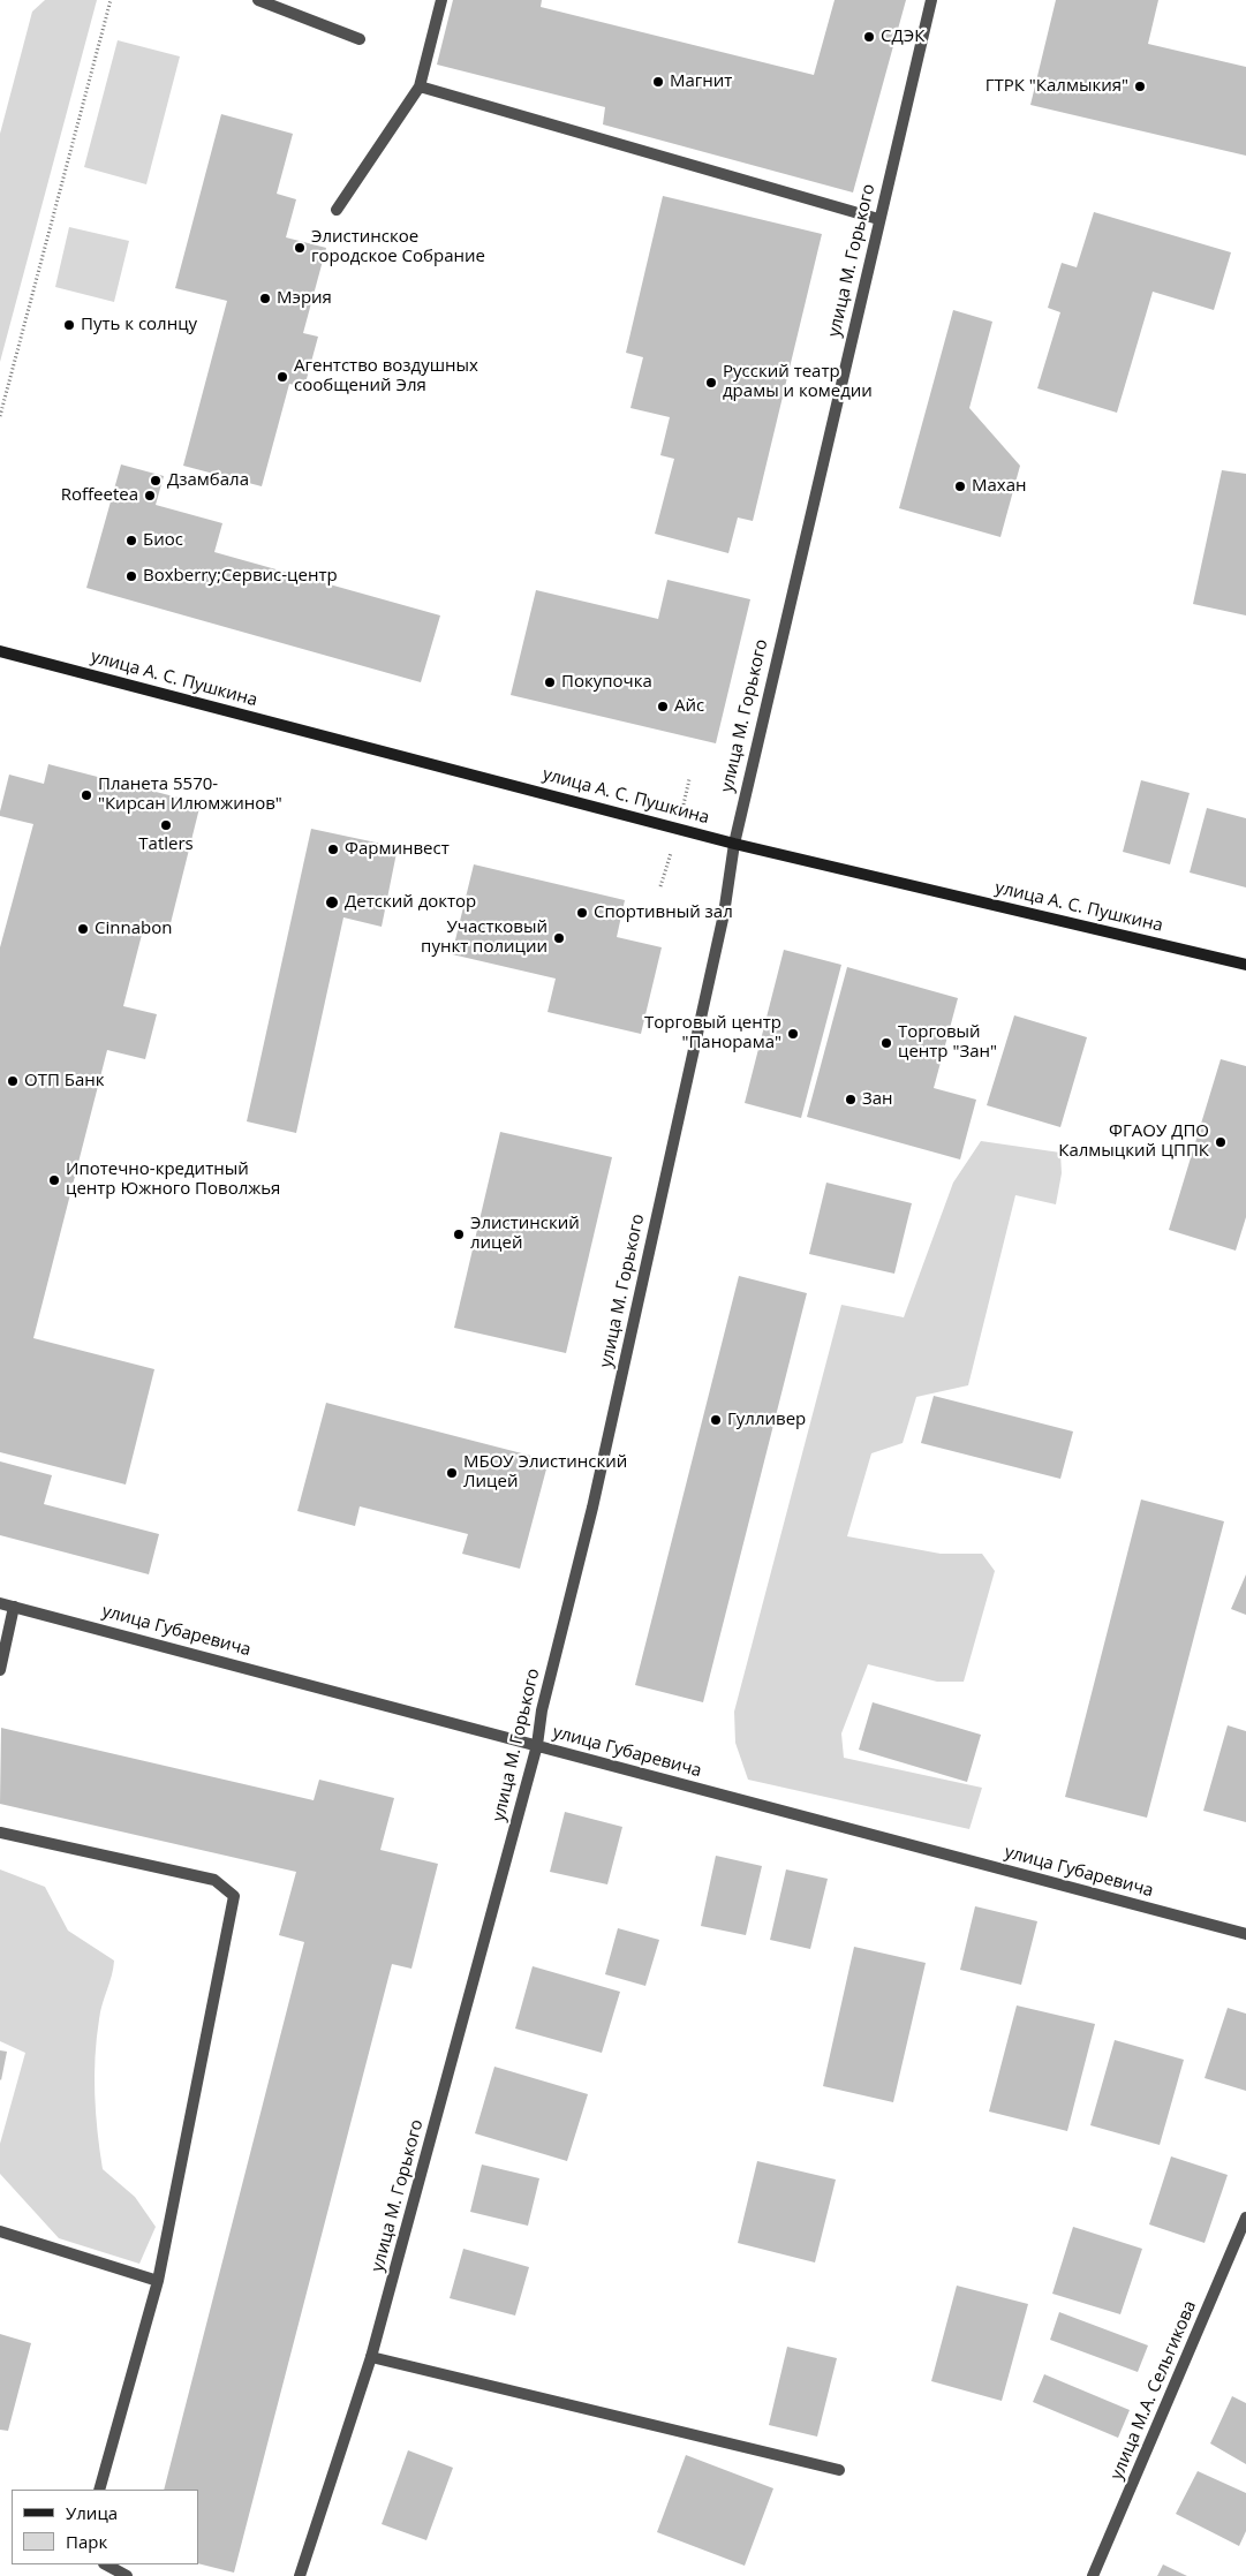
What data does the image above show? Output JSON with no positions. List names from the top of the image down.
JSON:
{
  "streets": {
    "main road": ["улица А. С. Пушкина"],
    "street": ["улица М. Горького", "улица Губаревича", "улица М.А. Сельгикова"]
  },
  "crossings": [
    ["улица М. Горького", "улица А. С. Пушкина"],
    ["улица М. Горького", "улица Губаревича"]
  ],
  "places": [
    "СДЭК",
    "Магнит",
    "ГТРК \"Калмыкия\"",
    "Элистинское городское Собрание",
    "Мэрия",
    "Путь к солнцу",
    "Агентство воздушных сообщений Эля",
    "Русский театр драмы и комедии",
    "Дзамбала",
    "Махан",
    "Roffeetea",
    "Биос",
    "Boxberry;Сервис-центр",
    "Покупочка",
    "Айс",
    "Планета 5570- \"Кирсан Илюмжинов\"",
    "Tatlers",
    "Фарминвест",
    "Детский доктор",
    "Спортивный зал",
    "Cinnabon",
    "Участковый пункт полиции",
    "Торговый центр \"Панорама\"",
    "Торговый центр \"Зан\"",
    "ОТП Банк",
    "Зан",
    "ФГАОУ ДПО Калмыцкий ЦППК",
    "Ипотечно-кредитный центр Южного Поволжья",
    "Элистинский лицей",
    "Гулливер",
    "МБОУ Элистинский Лицей"
  ],
  "legend": ["Улица", "Парк"]
}
